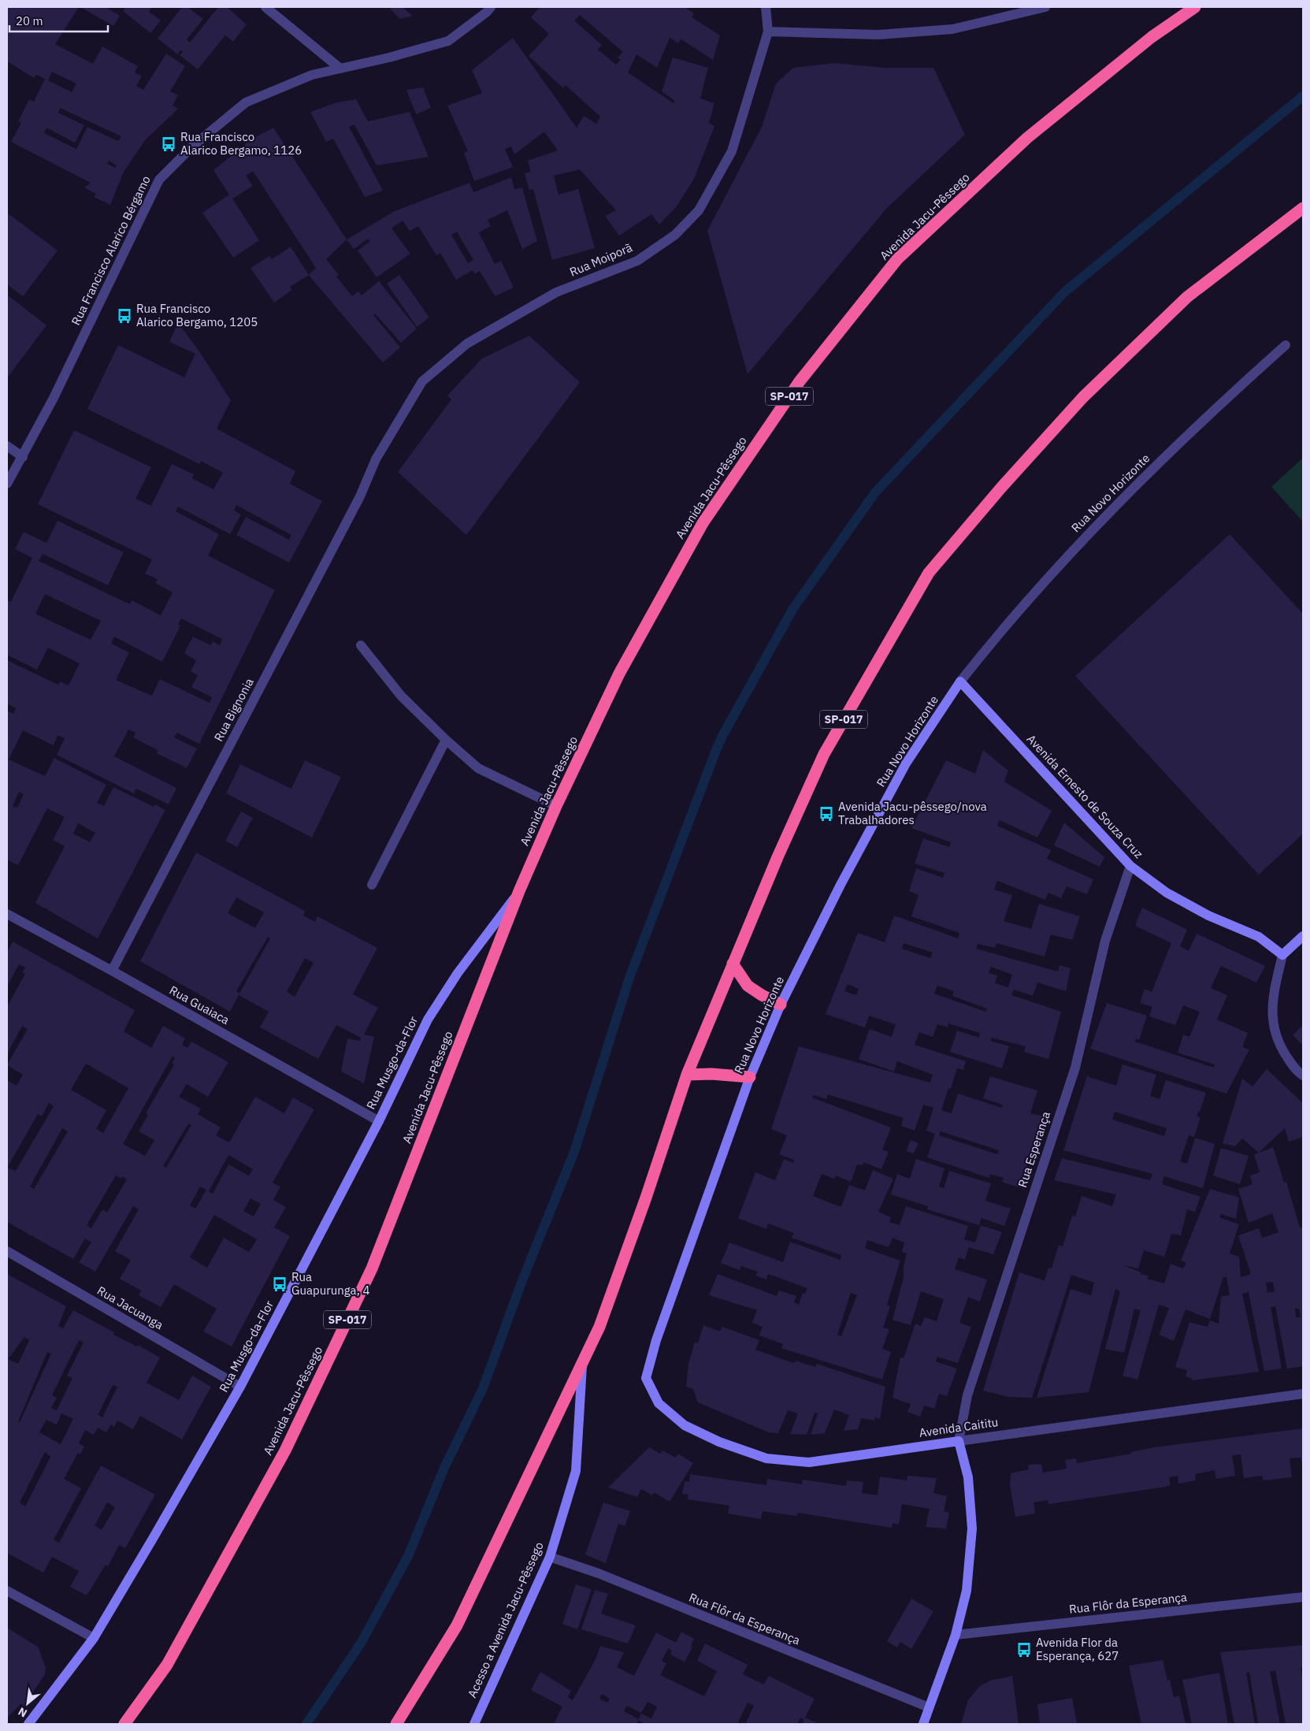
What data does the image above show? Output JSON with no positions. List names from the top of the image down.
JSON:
{
  "streets": {
    "highway": ["Avenida Jacu-Pêssego", "SP-017"],
    "street": [
      "Rua Francisco Alarico Bérgamo",
      "Rua Moiporã",
      "Rua Novo Horizonte",
      "Rua Bignonia",
      "Avenida Ernesto de Souza Cruz",
      "Rua Guaiaca",
      "Rua Musgo-da-Flor",
      "Rua Esperança",
      "Rua Jacuanga",
      "Avenida Caititu",
      "Rua Flôr da Esperança",
      "Acesso a Avenida Jacu-Pêssego"
    ]
  },
  "crossings": [
    ["Avenida Jacu-Pêssego", "Rua Musgo-da-Flor"],
    ["Rua Moiporã", "Rua Bignonia"],
    ["SP-017", "Acesso a Avenida Jacu-Pêssego"],
    ["Rua Novo Horizonte", "Avenida Ernesto de Souza Cruz"],
    ["Rua Novo Horizonte", "Avenida Caititu"],
    ["Rua Bignonia", "Rua Guaiaca"],
    ["Avenida Ernesto de Souza Cruz", "Rua Esperança"],
    ["Rua Guaiaca", "Rua Musgo-da-Flor"],
    ["Rua Musgo-da-Flor", "Rua Jacuanga"],
    ["Rua Esperança", "Avenida Caititu"],
    ["Rua Flôr da Esperança", "Acesso a Avenida Jacu-Pêssego"]
  ],
  "places": {
    "bus stop": [
      "Rua Francisco Alarico Bergamo, 1126",
      "Rua Francisco Alarico Bergamo, 1205",
      "Avenida Jacu-pêssego/nova Trabalhadores",
      "Rua Guapurunga, 4",
      "Avenida Flor da Esperança, 627"
    ]
  },
  "scale_bar": "20 m",
  "north": "bottom left"
}
